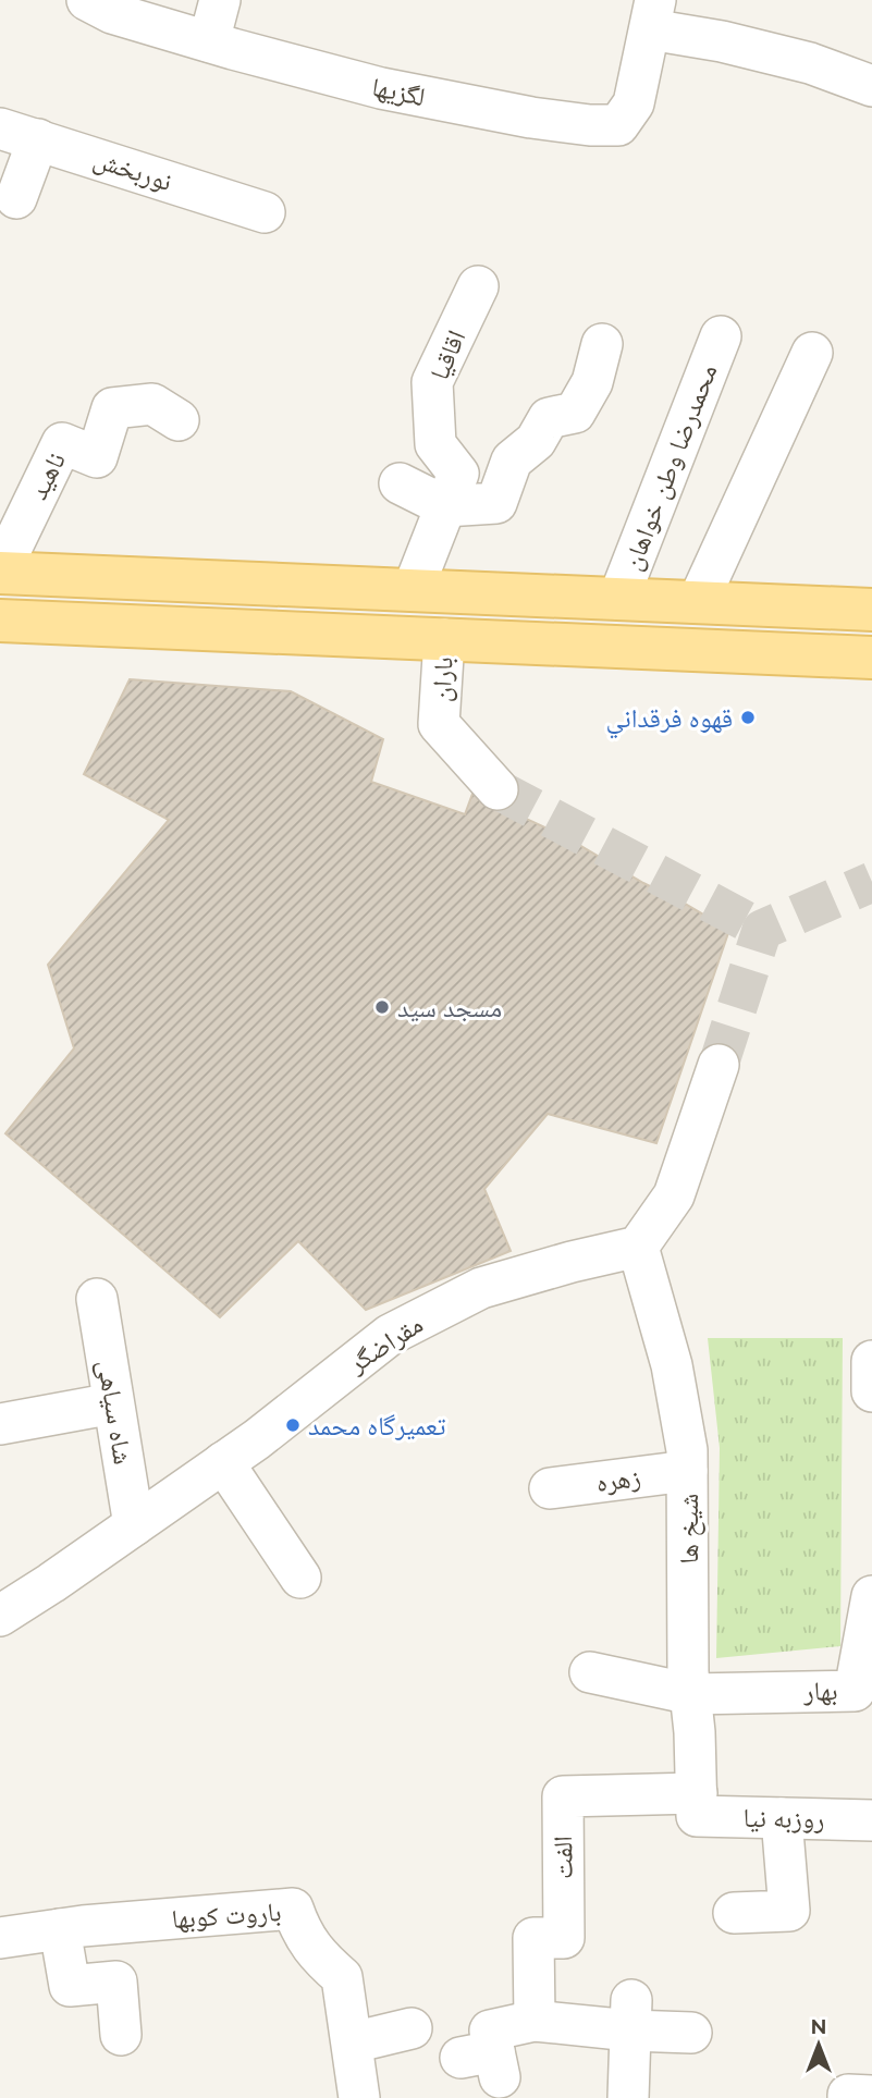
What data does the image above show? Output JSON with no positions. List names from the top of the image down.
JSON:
{
  "streets": {
    "street": [
      "لگزیها",
      "نوربخش",
      "اقاقیا",
      "محمدرضا وطن خواهان",
      "ناهید",
      "باران",
      "مقراضگر",
      "شاه سیاهی",
      "زهره",
      "شیخ ها",
      "بهار",
      "روزبه نیا",
      "الفت",
      "باروت کوبها"
    ]
  },
  "crossings": [
    ["مقراضگر", "شاه سیاهی"],
    ["مقراضگر", "شیخ ها"],
    ["زهره", "شیخ ها"],
    ["شیخ ها", "بهار"],
    ["شیخ ها", "روزبه نیا"],
    ["شیخ ها", "الفت"],
    ["روزبه نیا", "الفت"]
  ],
  "places": ["قهوه فرقداني", "مسجد سید", "تعمیرگاه محمد"],
  "north": "top"
}
